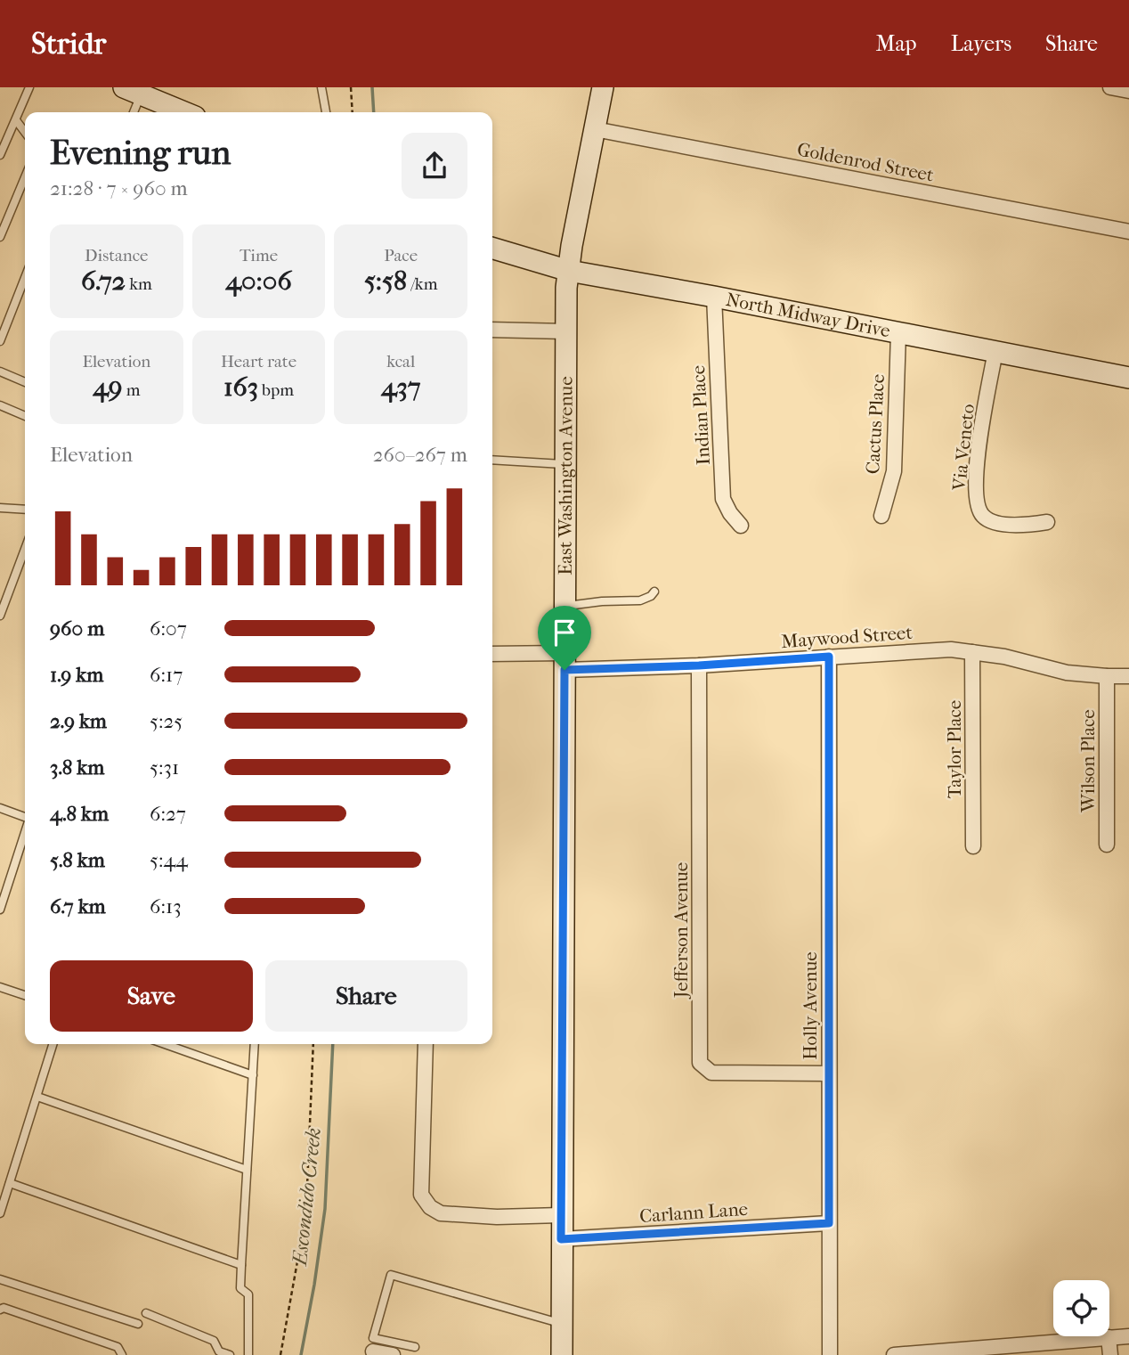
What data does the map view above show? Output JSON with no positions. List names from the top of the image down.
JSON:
{
  "streets": {
    "main road": ["North Midway Drive", "East Washington Avenue"],
    "street": [
      "Goldenrod Street",
      "Indian Place",
      "Cactus Place",
      "Via Veneto",
      "Maywood Street",
      "Taylor Place",
      "Wilson Place",
      "Jefferson Avenue",
      "Holly Avenue",
      "Carlann Lane"
    ]
  },
  "crossings": [
    ["Goldenrod Street", "East Washington Avenue"],
    ["North Midway Drive", "Indian Place"],
    ["North Midway Drive", "Cactus Place"],
    ["North Midway Drive", "Via Veneto"],
    ["North Midway Drive", "East Washington Avenue"],
    ["East Washington Avenue", "Maywood Street"],
    ["East Washington Avenue", "Carlann Lane"],
    ["Maywood Street", "Taylor Place"],
    ["Maywood Street", "Wilson Place"],
    ["Maywood Street", "Jefferson Avenue"],
    ["Maywood Street", "Holly Avenue"],
    ["Jefferson Avenue", "Holly Avenue"],
    ["Holly Avenue", "Carlann Lane"]
  ],
  "water": ["Escondido Creek"],
  "page": {
    "header": "Stridr",
    "nav": ["Map", "Layers", "Share"],
    "heading": ["Evening run", "21:28 · 7 × 960 m"],
    "stats": [
      ["Distance", "6.72 km"],
      ["Time", "40:06"],
      ["Pace", "5:58 /km"],
      ["Elevation", "49 m"],
      ["Heart rate", "163 bpm"],
      ["kcal", "437"]
    ],
    "chart": ["Elevation", "260–267 m"],
    "list": [
      {
        "name": "960 m",
        "note": "6:07"
      },
      {
        "name": "1.9 km",
        "note": "6:17"
      },
      {
        "name": "2.9 km",
        "note": "5:25"
      },
      {
        "name": "3.8 km",
        "note": "5:31"
      },
      {
        "name": "4.8 km",
        "note": "6:27"
      },
      {
        "name": "5.8 km",
        "note": "5:44"
      },
      {
        "name": "6.7 km",
        "note": "6:13"
      }
    ],
    "buttons": ["Save", "Share"]
  }
}
